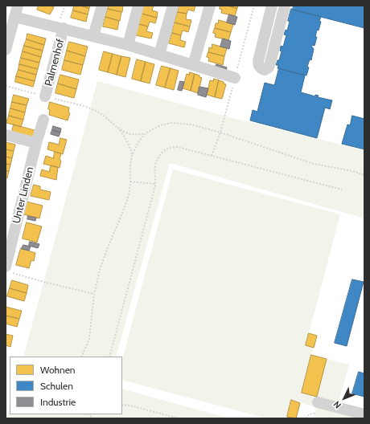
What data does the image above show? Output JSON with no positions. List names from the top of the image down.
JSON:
{
  "streets": {
    "street": ["Palmenhof", "Unter Linden"]
  },
  "legend": ["Wohnen", "Schulen", "Industrie"],
  "north": "bottom left"
}
